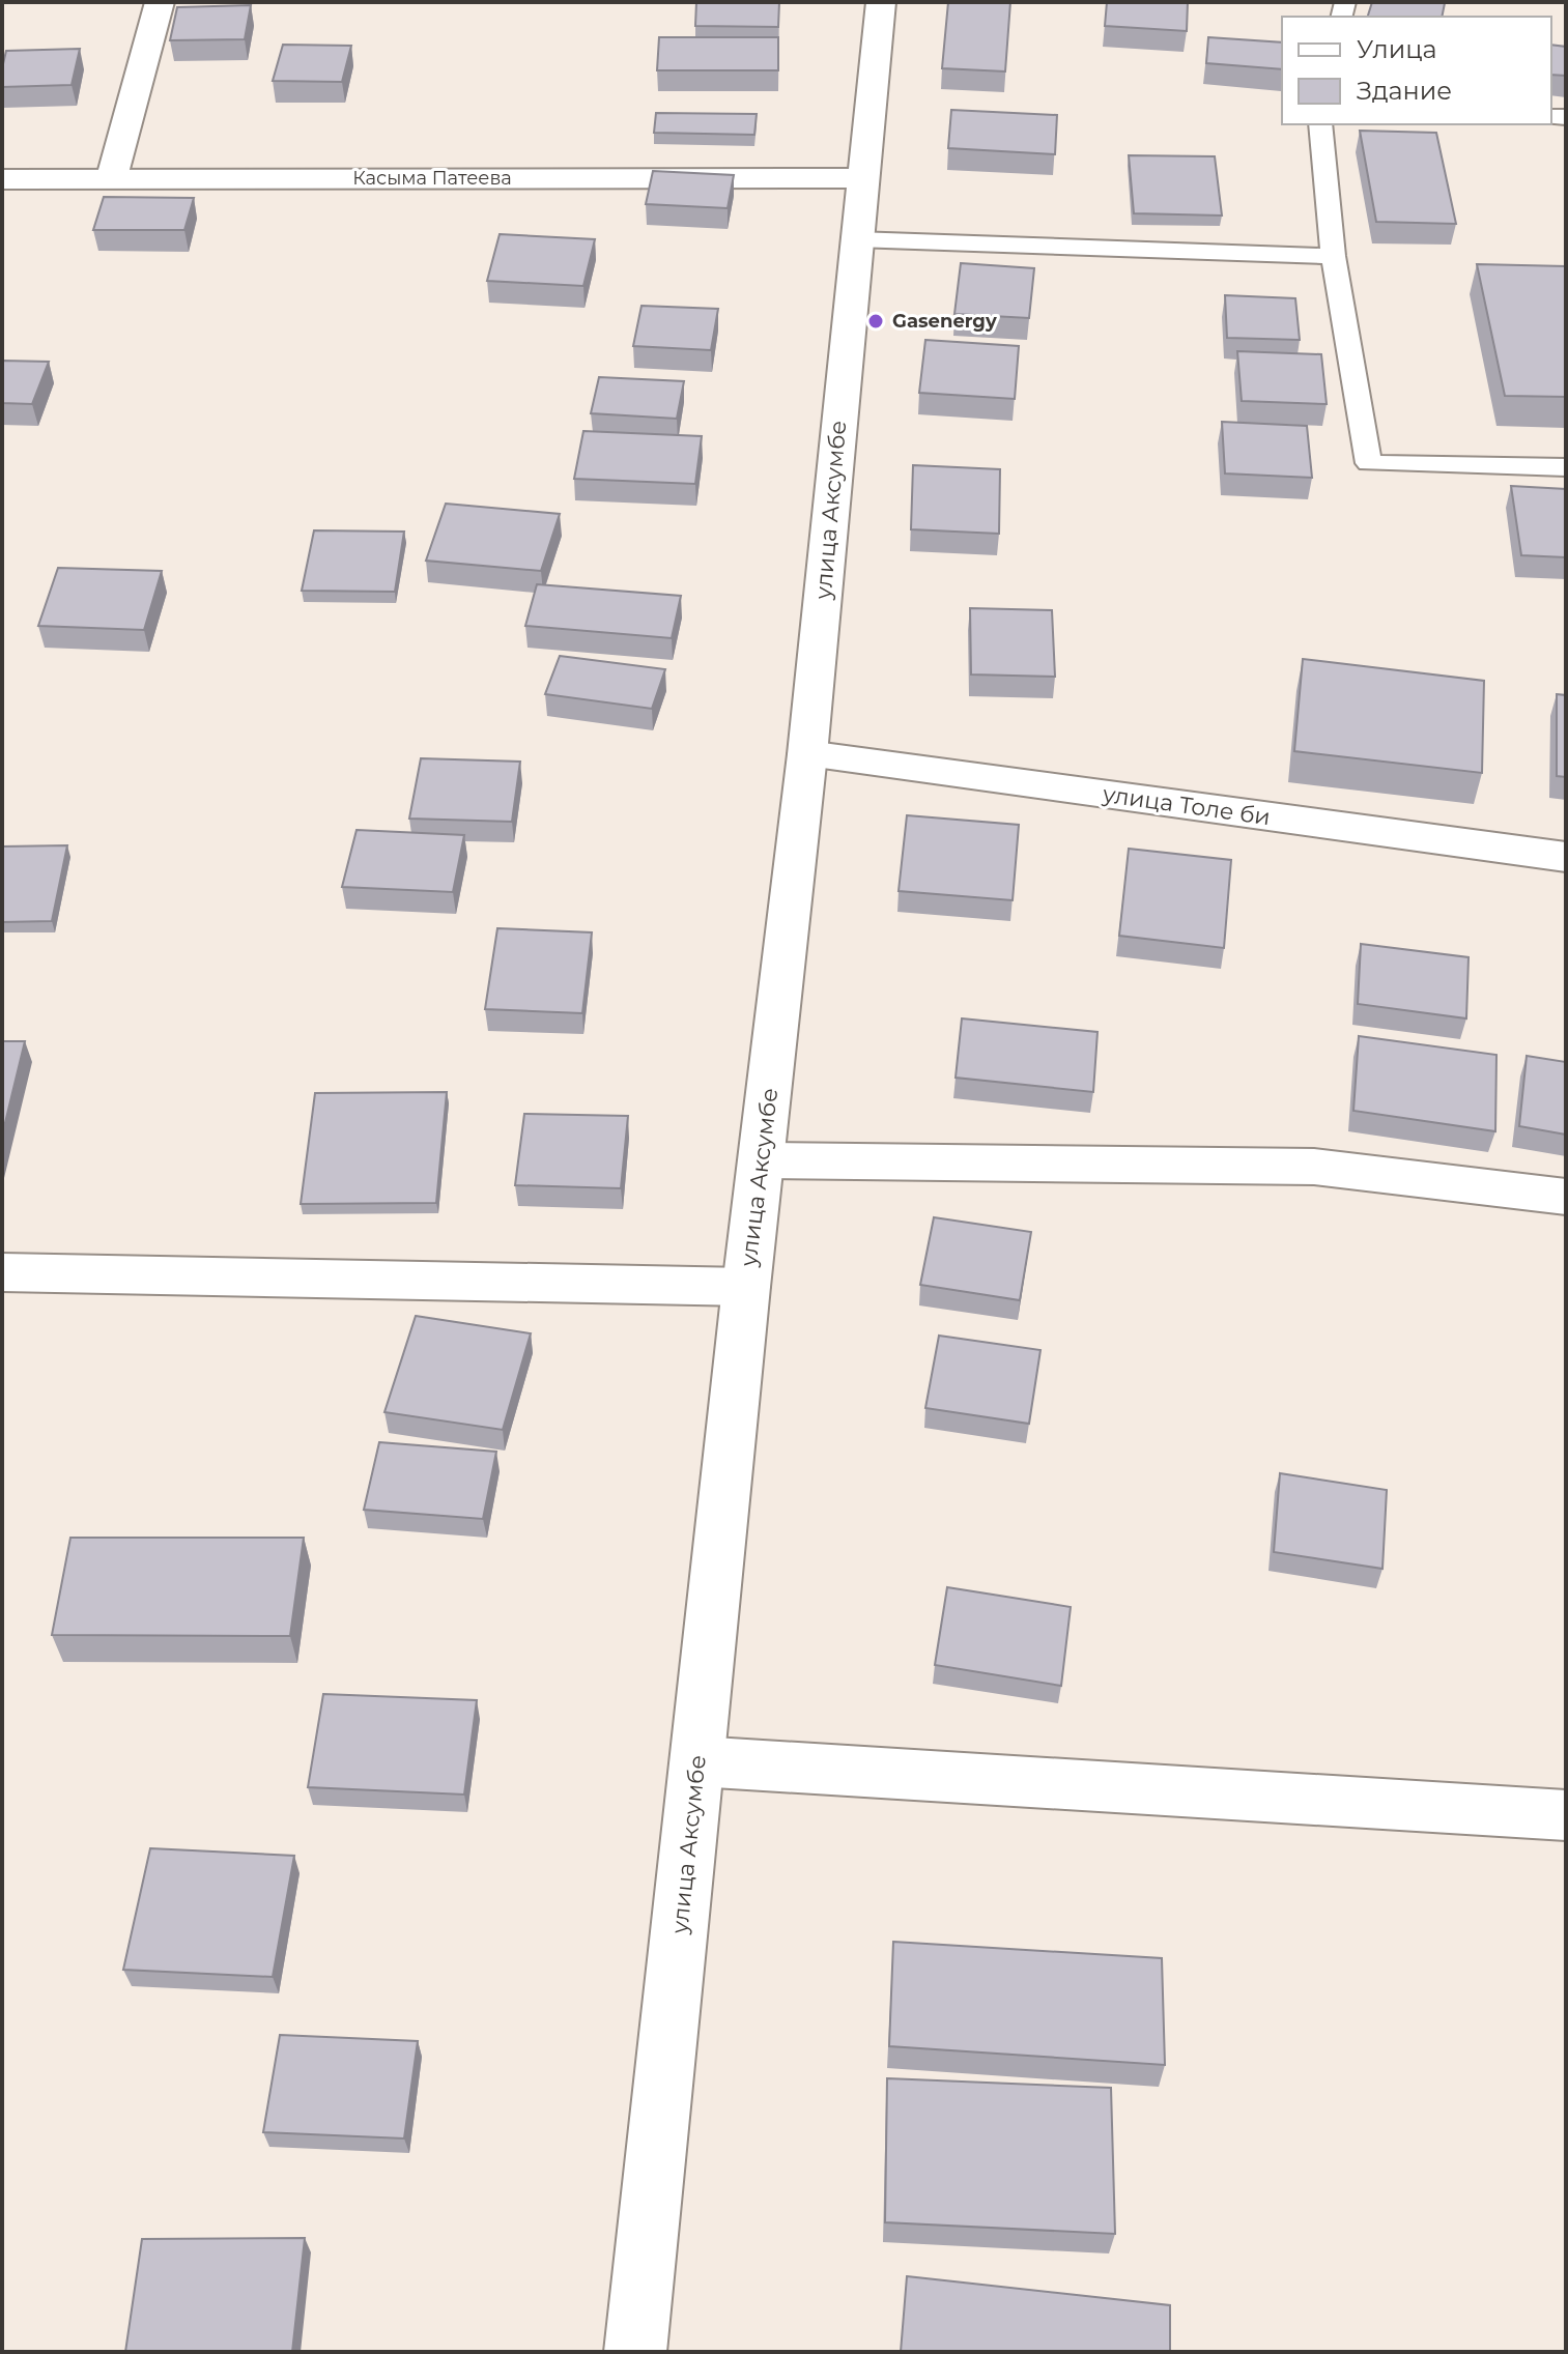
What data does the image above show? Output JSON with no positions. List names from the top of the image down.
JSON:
{
  "streets": {
    "main road": ["Касыма Патеева", "улица Аксумбе", "улица Толе би"]
  },
  "crossings": [
    ["Касыма Патеева", "улица Аксумбе"],
    ["улица Аксумбе", "улица Толе би"]
  ],
  "places": ["Gasenergy"],
  "legend": ["Улица", "Здание"]
}
